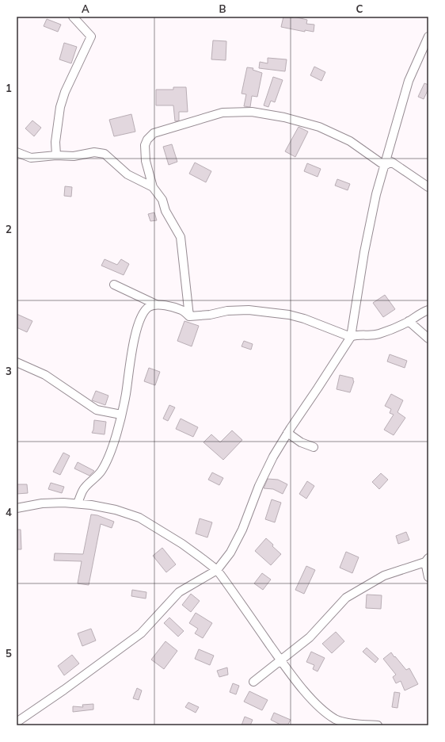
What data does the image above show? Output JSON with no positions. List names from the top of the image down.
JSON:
{
  "grid": {
    "columns": ["A", "B", "C"],
    "rows": [
      "1",
      "2",
      "3",
      "4",
      "5"
    ]
  }
}
